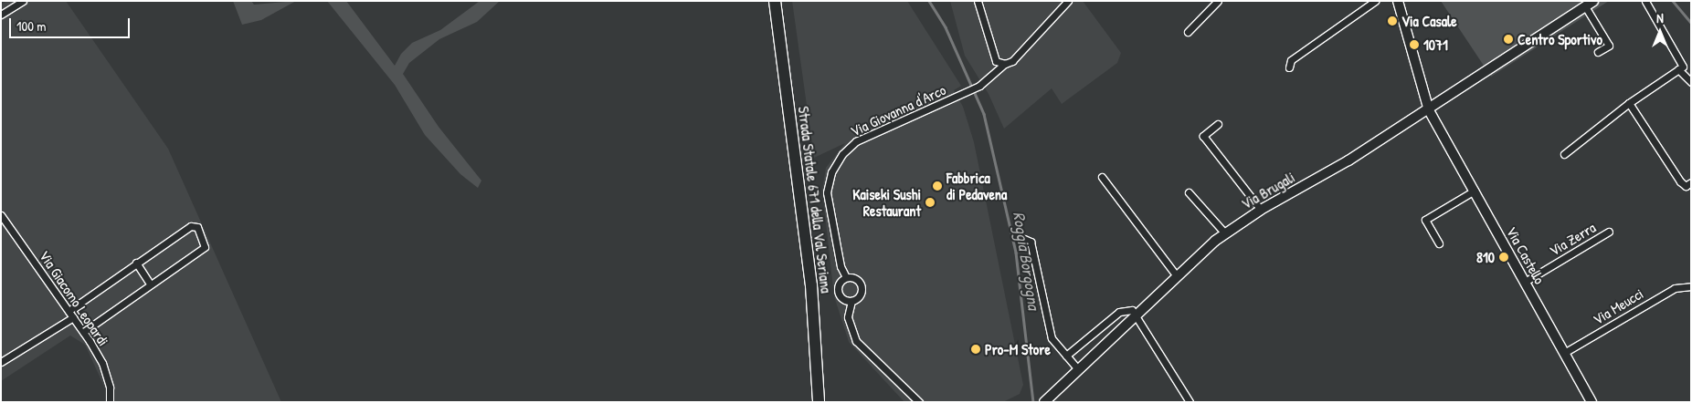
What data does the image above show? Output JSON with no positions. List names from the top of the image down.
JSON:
{
  "streets": {
    "highway": ["Strada Statale 671 della Val Seriana"],
    "street": [
      "Via Giovanna d'Arco",
      "Via Brugali",
      "Via Zerra",
      "Via Castello",
      "Via Giacomo Leopardi",
      "Via Meucci"
    ]
  },
  "crossings": [
    ["Via Brugali", "Via Castello"],
    ["Via Zerra", "Via Castello"],
    ["Via Castello", "Via Meucci"]
  ],
  "water": ["Roggia Borgogna"],
  "places": [
    "Via Casale",
    "Centro Sportivo",
    "1071",
    "Fabbrica di Pedavena",
    "Kaiseki Sushi Restaurant",
    "810",
    "Pro-M Store"
  ],
  "scale_bar": "100 m",
  "north": "top"
}
